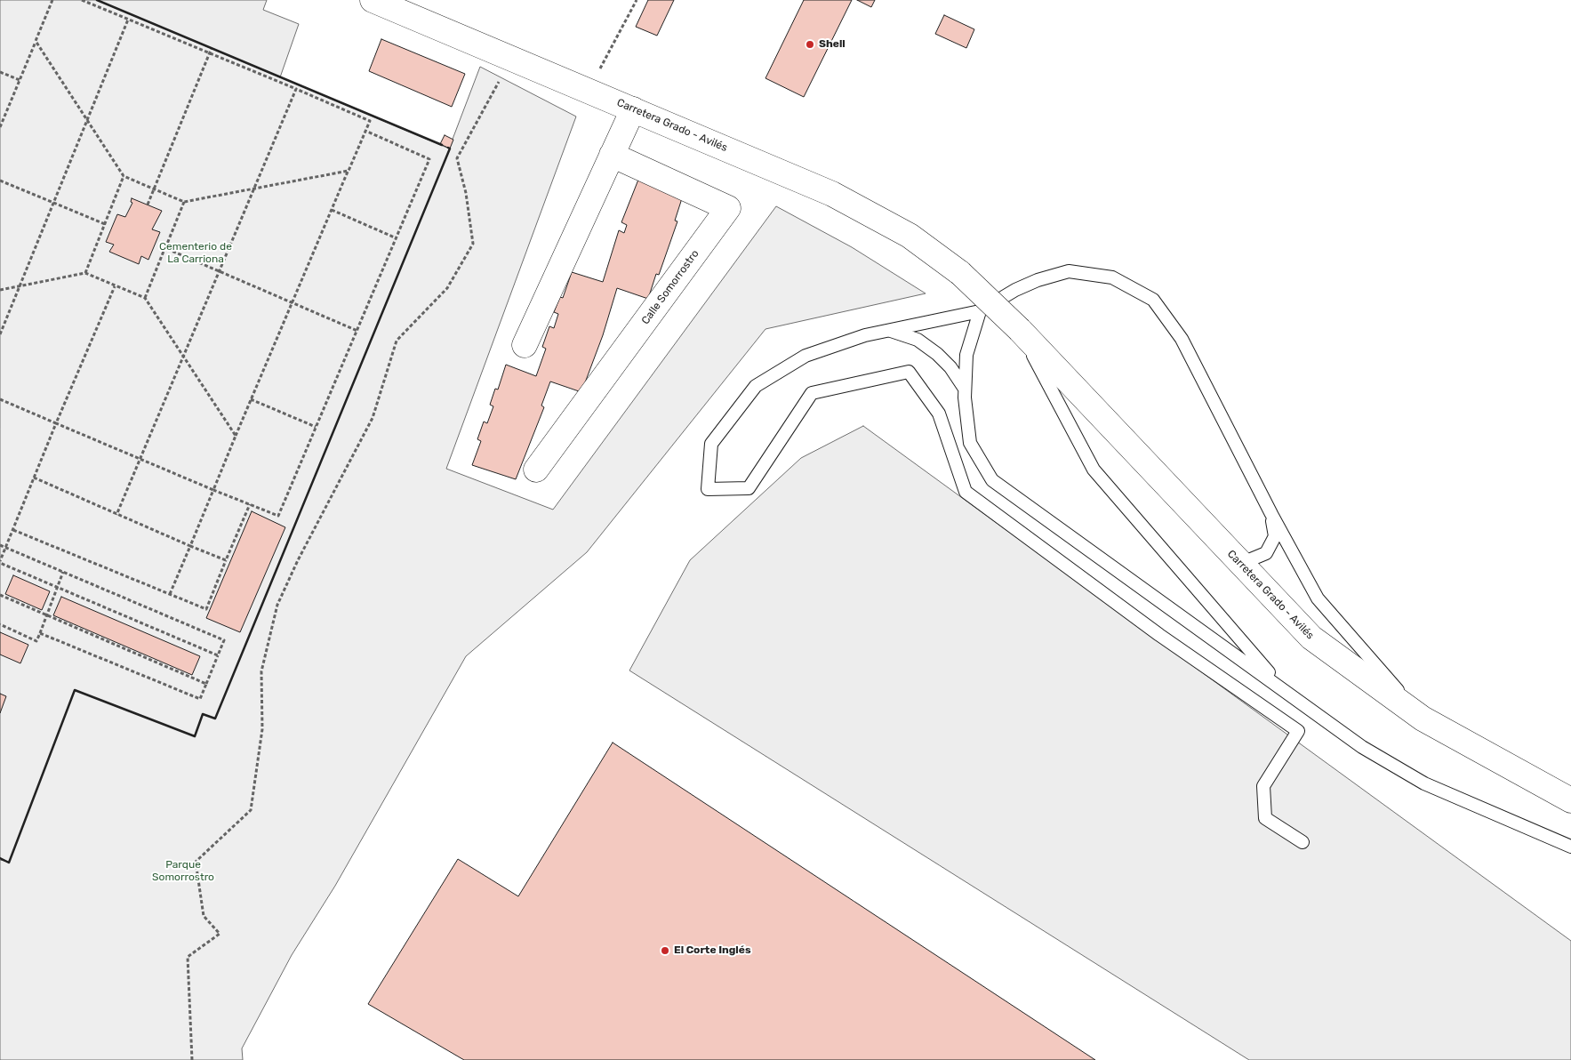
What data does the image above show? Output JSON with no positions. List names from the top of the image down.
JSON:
{
  "streets": {
    "main road": ["Carretera Grado - Avilés", "Calle Somorrostro"]
  },
  "parks": ["Cementerio de La Carriona", "Parque Somorrostro"],
  "places": ["Shell", "El Corte Inglés"]
}
